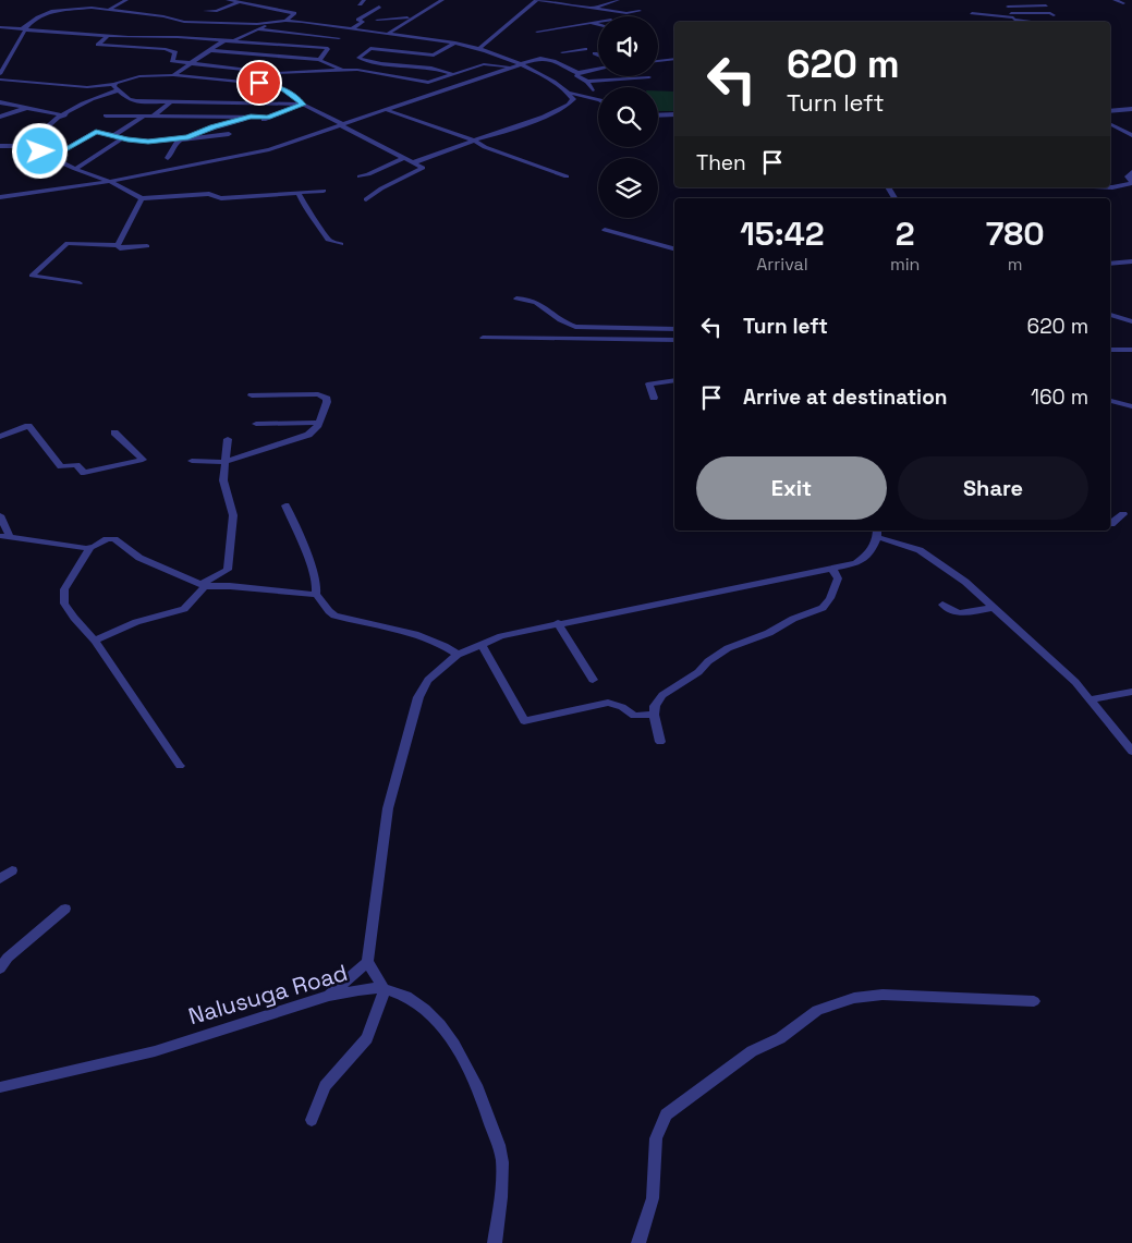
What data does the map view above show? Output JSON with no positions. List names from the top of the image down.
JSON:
{
  "streets": {
    "street": ["Nalusuga Road"]
  },
  "page": {
    "turn": ["620 m", "Turn left"],
    "then": "Then",
    "eta": [
      "15:42",
      "Arrival",
      "2",
      "min",
      "780",
      "m"
    ],
    "list": [
      {
        "name": "Turn left",
        "value": "620 m"
      },
      {
        "name": "Arrive at destination",
        "value": "160 m"
      }
    ],
    "buttons": ["Exit", "Share"]
  }
}
